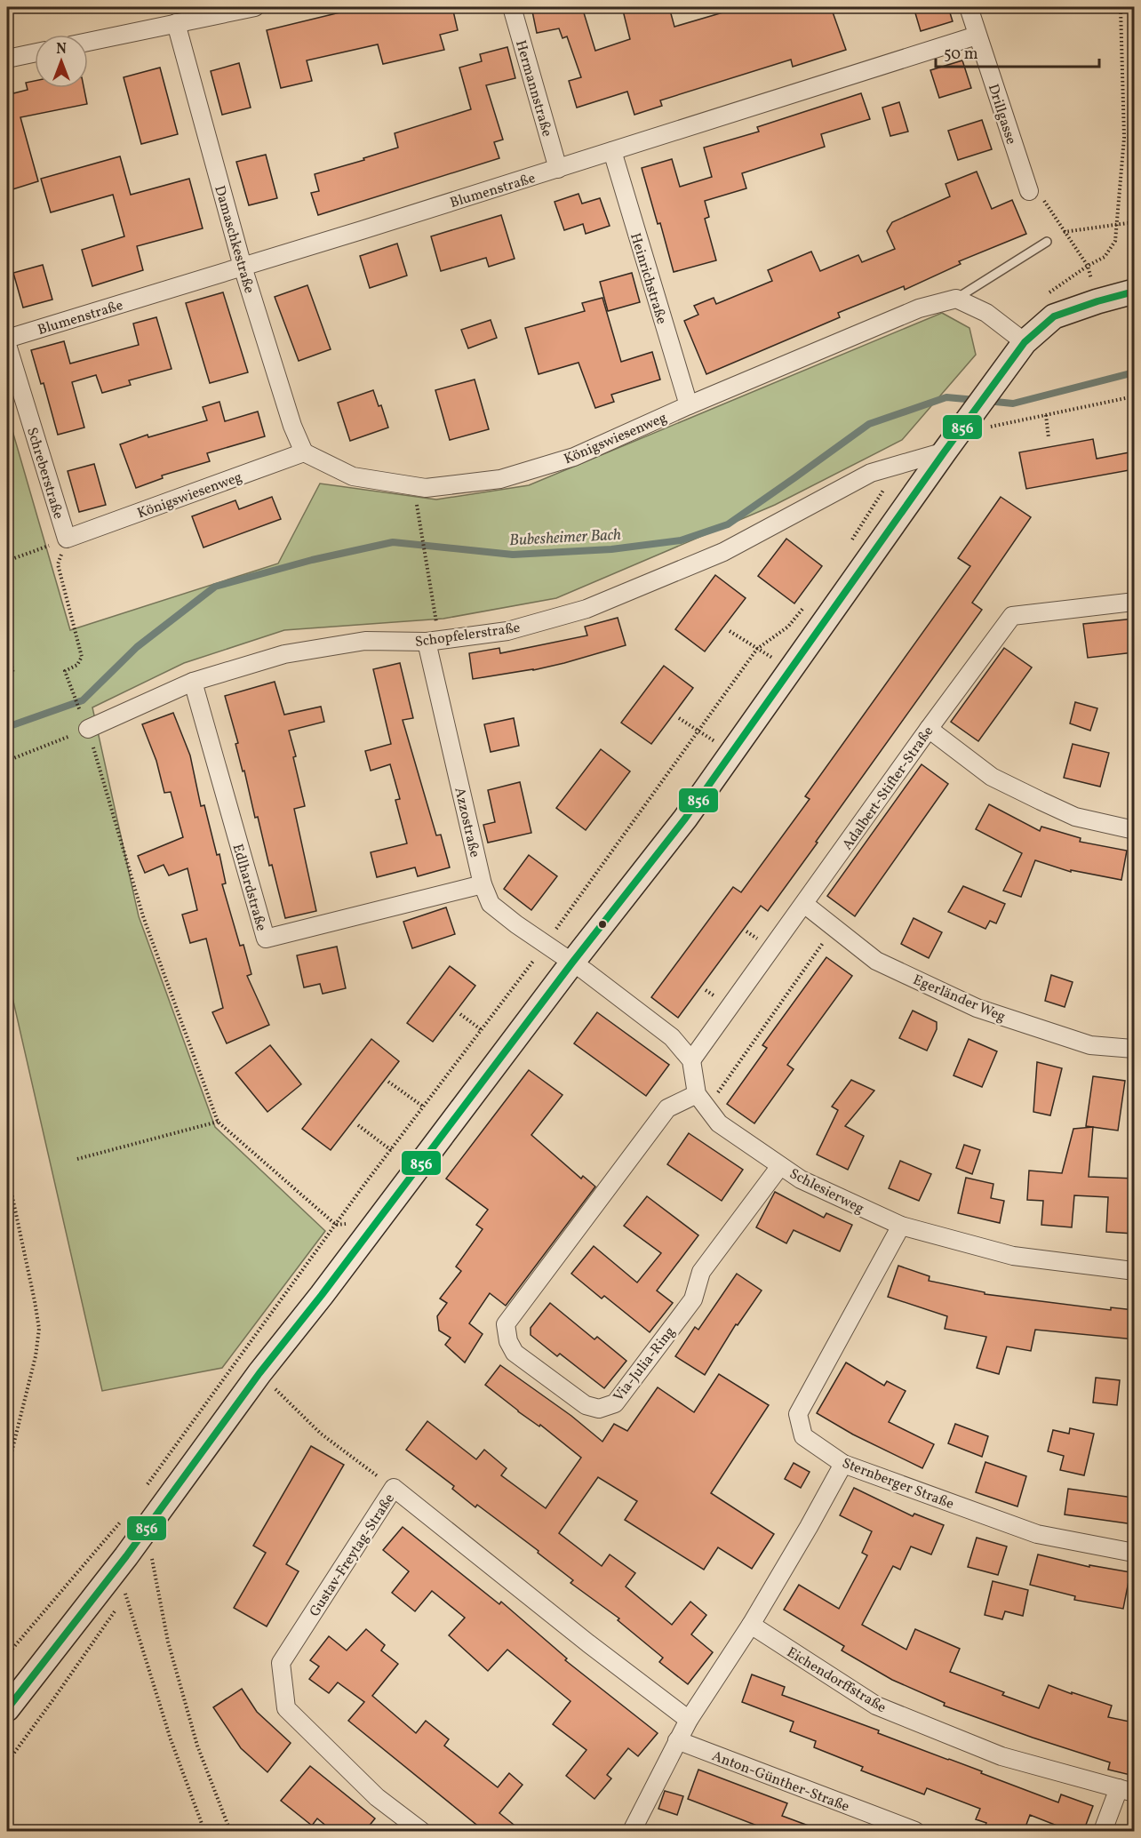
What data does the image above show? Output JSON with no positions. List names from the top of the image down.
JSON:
{
  "streets": {
    "street": [
      "Hermannstraße",
      "Drillgasse",
      "Blumenstraße",
      "Damaschkestraße",
      "Heinrichstraße",
      "Königswiesenweg",
      "Schreberstraße",
      "Schopfelerstraße",
      "Adalbert-Stifter-Straße",
      "Azzostraße",
      "Edlhardstraße",
      "Egerländer Weg",
      "Schlesierweg",
      "Via-Julia-Ring",
      "Sternberger Straße",
      "Gustav-Freytag-Straße",
      "Eichendorffstraße",
      "Anton-Günther-Straße"
    ]
  },
  "crossings": [
    ["Hermannstraße", "Blumenstraße"],
    ["Drillgasse", "Blumenstraße"],
    ["Blumenstraße", "Damaschkestraße"],
    ["Blumenstraße", "Heinrichstraße"],
    ["Damaschkestraße", "Königswiesenweg"],
    ["Heinrichstraße", "Königswiesenweg"],
    ["Königswiesenweg", "Schreberstraße"],
    ["Schopfelerstraße", "Azzostraße"],
    ["Schopfelerstraße", "Edlhardstraße"],
    ["Adalbert-Stifter-Straße", "Egerländer Weg"],
    ["Azzostraße", "Edlhardstraße"],
    ["Schlesierweg", "Via-Julia-Ring"],
    ["Schlesierweg", "Sternberger Straße"]
  ],
  "water": ["Bubesheimer Bach"],
  "lines": ["transit line 856"],
  "scale_bar": "50 m",
  "north": "top"
}
